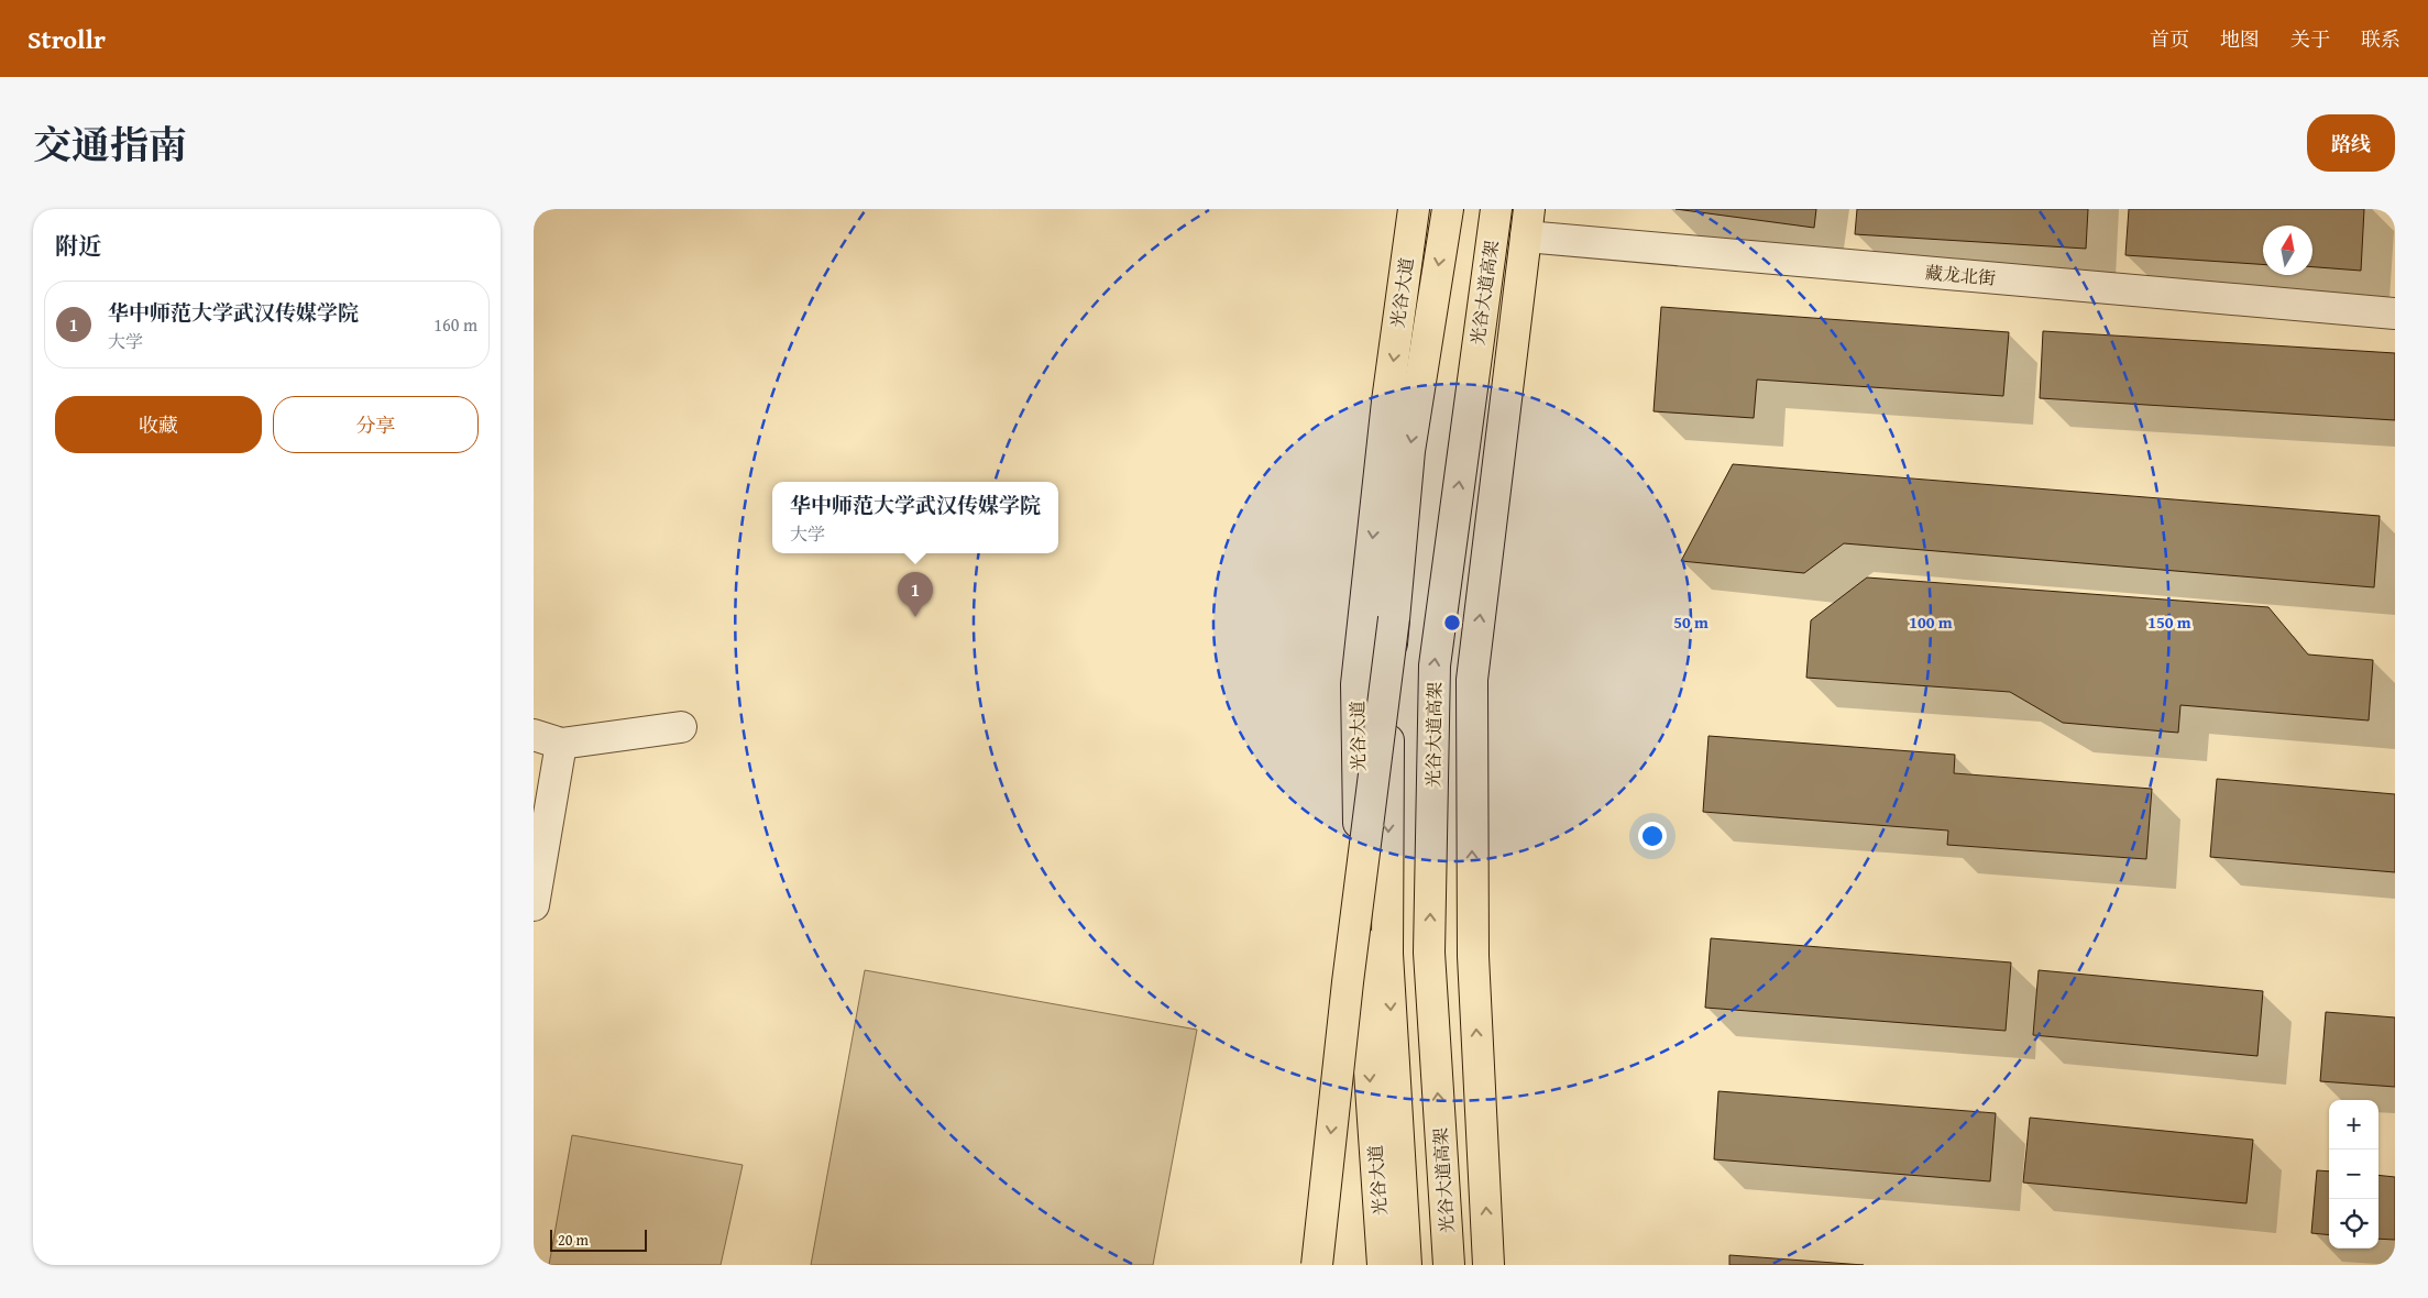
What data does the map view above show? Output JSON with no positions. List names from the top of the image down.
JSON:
{
  "streets": {
    "main road": ["光谷大道", "光谷大道高架"],
    "street": ["藏龙北街"]
  },
  "scale_bar": "20 m",
  "north": "top",
  "page": {
    "header": "Strollr",
    "nav": [
      "首页",
      "地图",
      "关于",
      "联系"
    ],
    "title": "交通指南",
    "buttons": [
      "路线",
      ["收藏", "分享"]
    ],
    "heading": "附近",
    "list": [
      {
        "mark": "1",
        "name": "华中师范大学武汉传媒学院",
        "note": "大学",
        "value": "160 m"
      }
    ],
    "popup": ["华中师范大学武汉传媒学院", "大学"],
    "pins": "1",
    "map_buttons": ["+", "−"],
    "scale": "20 m"
  },
  "rings": ["50 m", "100 m", "150 m"]
}
